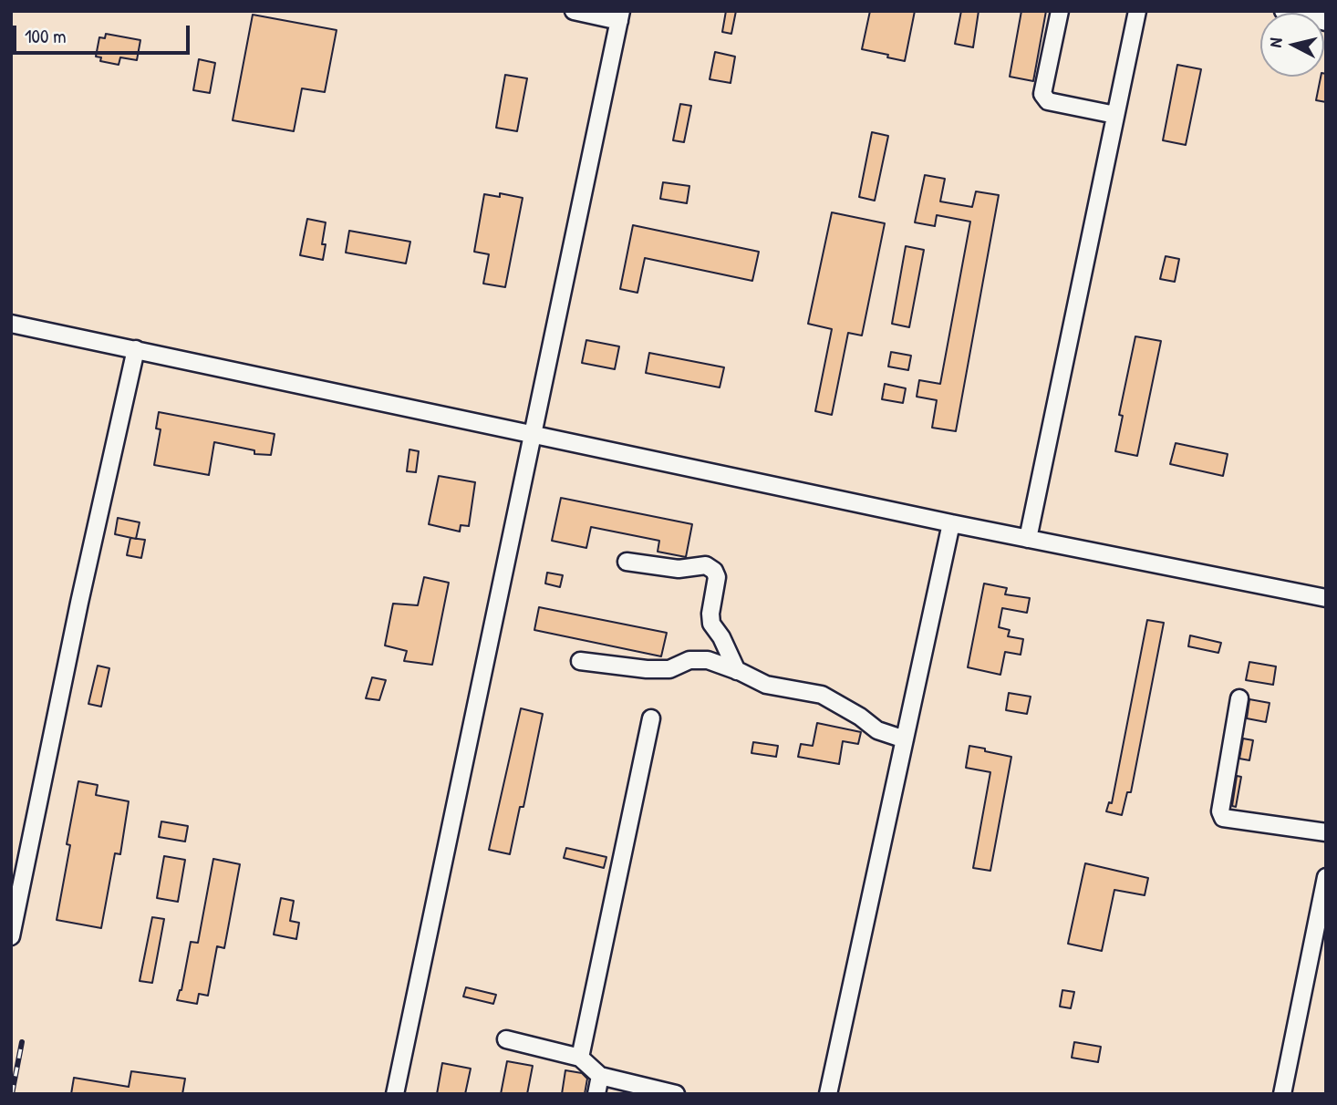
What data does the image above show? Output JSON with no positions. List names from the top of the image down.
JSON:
{
  "scale_bar": "100 m",
  "north": "left"
}
